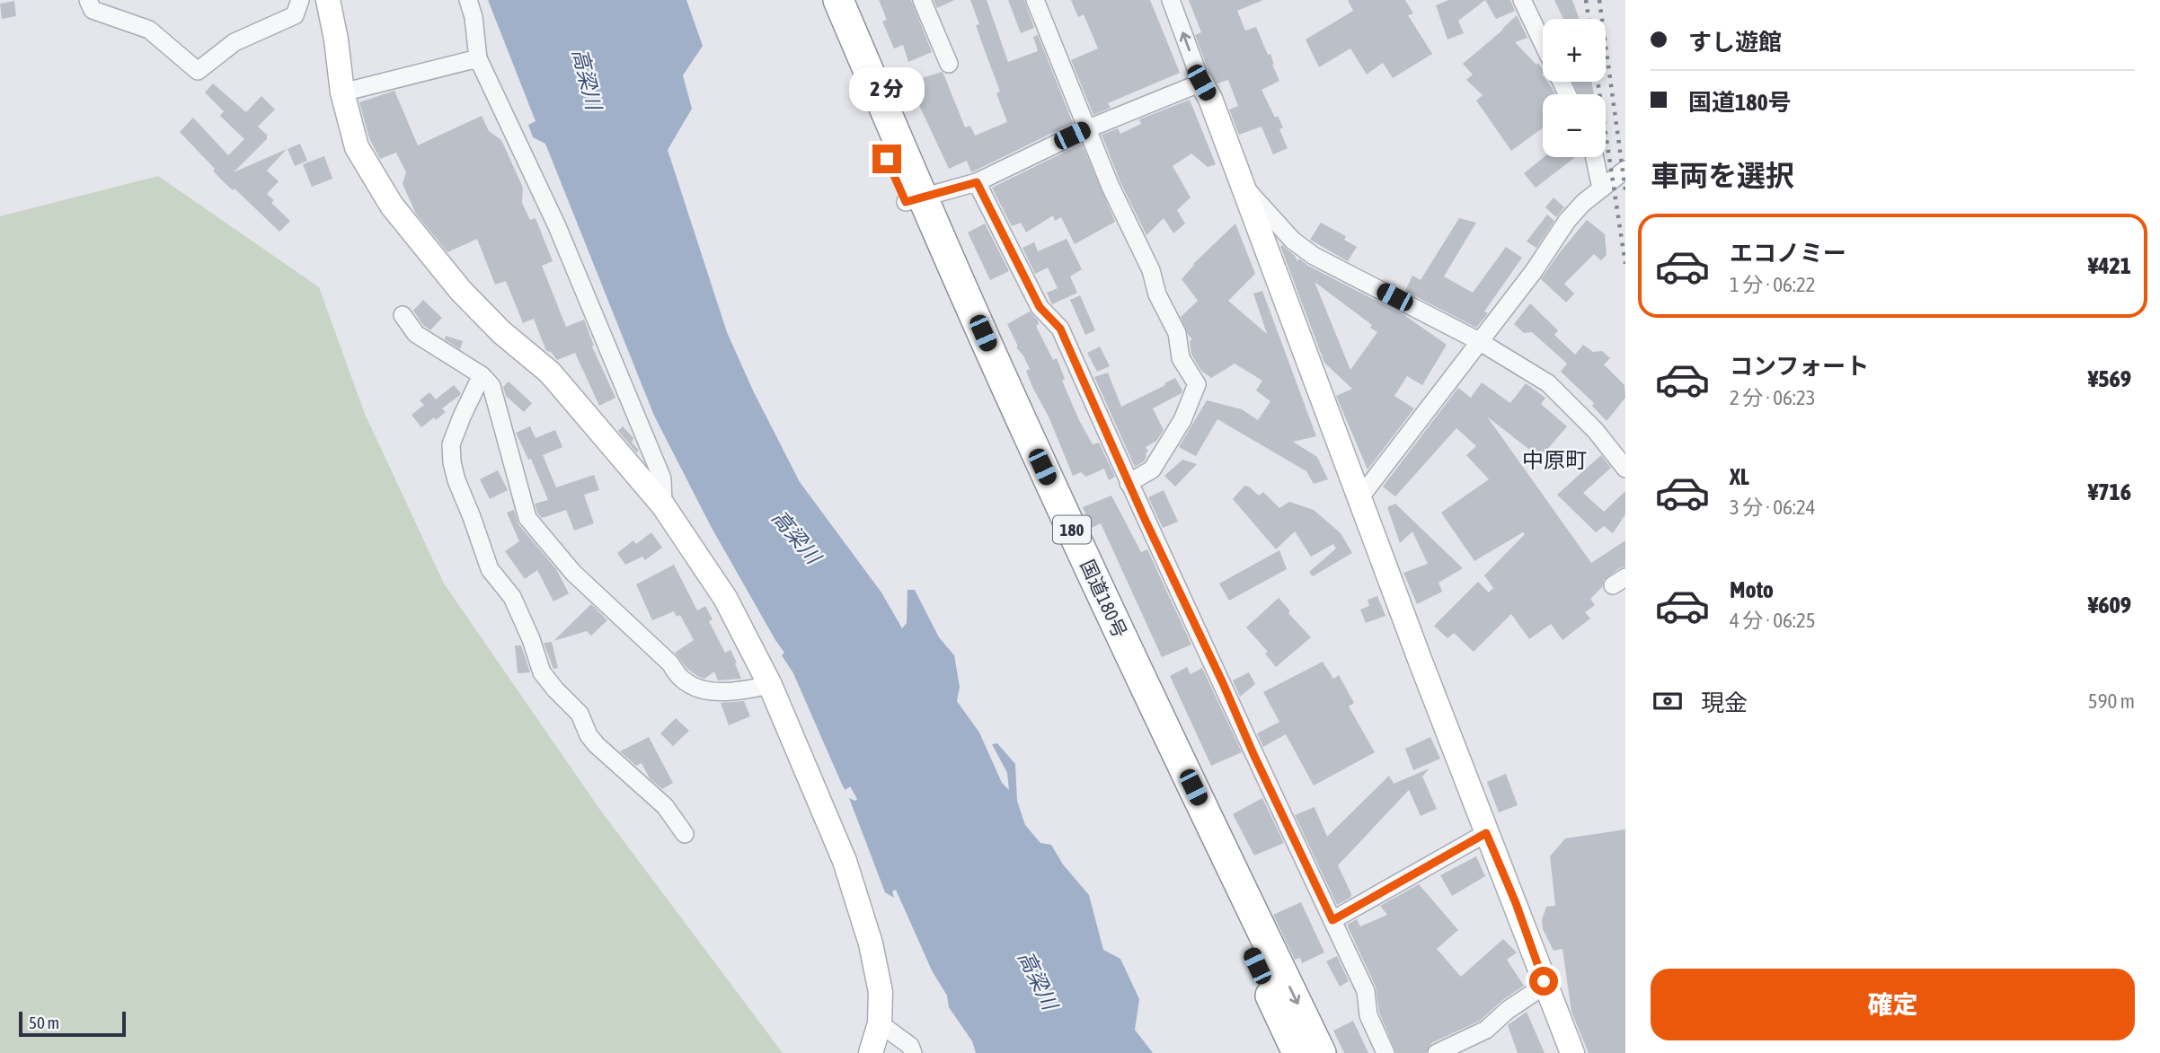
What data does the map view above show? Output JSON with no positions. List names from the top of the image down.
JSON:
{
  "streets": {
    "highway": ["180", "国道180号"]
  },
  "districts": ["中原町"],
  "water": ["高梁川"],
  "scale_bar": "50 m",
  "page": {
    "banner": ["すし遊館", "国道180号"],
    "map_buttons": ["+", "−"],
    "bubble": "2 分",
    "heading": "車両を選択",
    "list": [
      {
        "name": "エコノミー",
        "note": "1 分 · 06:22",
        "value": "¥421"
      },
      {
        "name": "コンフォート",
        "note": "2 分 · 06:23",
        "value": "¥569"
      },
      {
        "name": "XL",
        "note": "3 分 · 06:24",
        "value": "¥716"
      },
      {
        "name": "Moto",
        "note": "4 分 · 06:25",
        "value": "¥609"
      }
    ],
    "pay": ["現金", "590 m"],
    "buttons": "確定",
    "scale": "50 m"
  }
}
